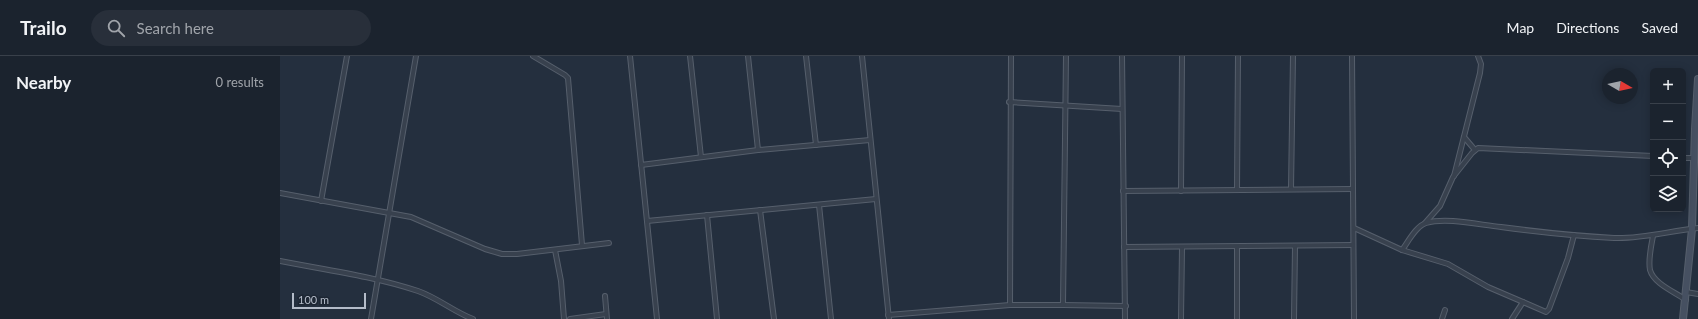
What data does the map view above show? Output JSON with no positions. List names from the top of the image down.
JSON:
{
  "scale_bar": "100 m",
  "north": "right",
  "page": {
    "header": "Trailo",
    "search": "Search here",
    "nav": ["Map", "Directions", "Saved"],
    "heading": ["Nearby", "0 results"],
    "map_buttons": ["+", "−"],
    "scale": "100 m"
  }
}
